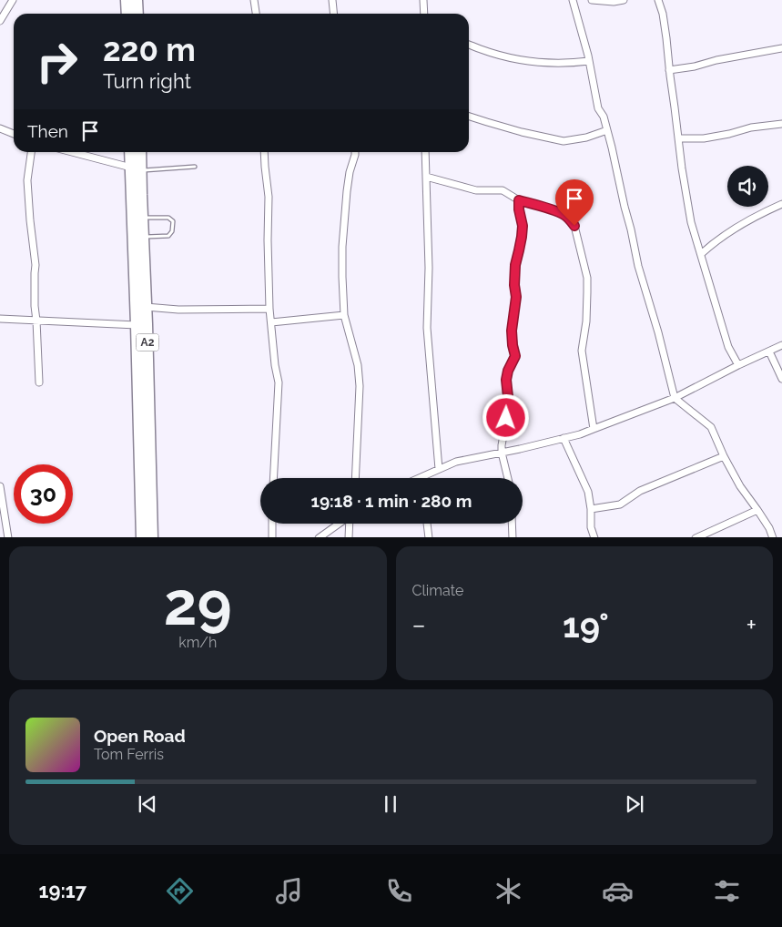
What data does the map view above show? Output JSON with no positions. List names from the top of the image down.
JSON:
{
  "streets": {
    "highway": ["A2"]
  },
  "page": {
    "turn": ["220 m", "Turn right"],
    "then": "Then",
    "limit": "30",
    "trip": "19:18 · 1 min · 280 m",
    "tile": [
      ["29", "km/h"],
      "Climate"
    ],
    "heat": ["−", "19°", "+"],
    "song": ["Open Road", "Tom Ferris"],
    "tabs": "19:17"
  }
}
